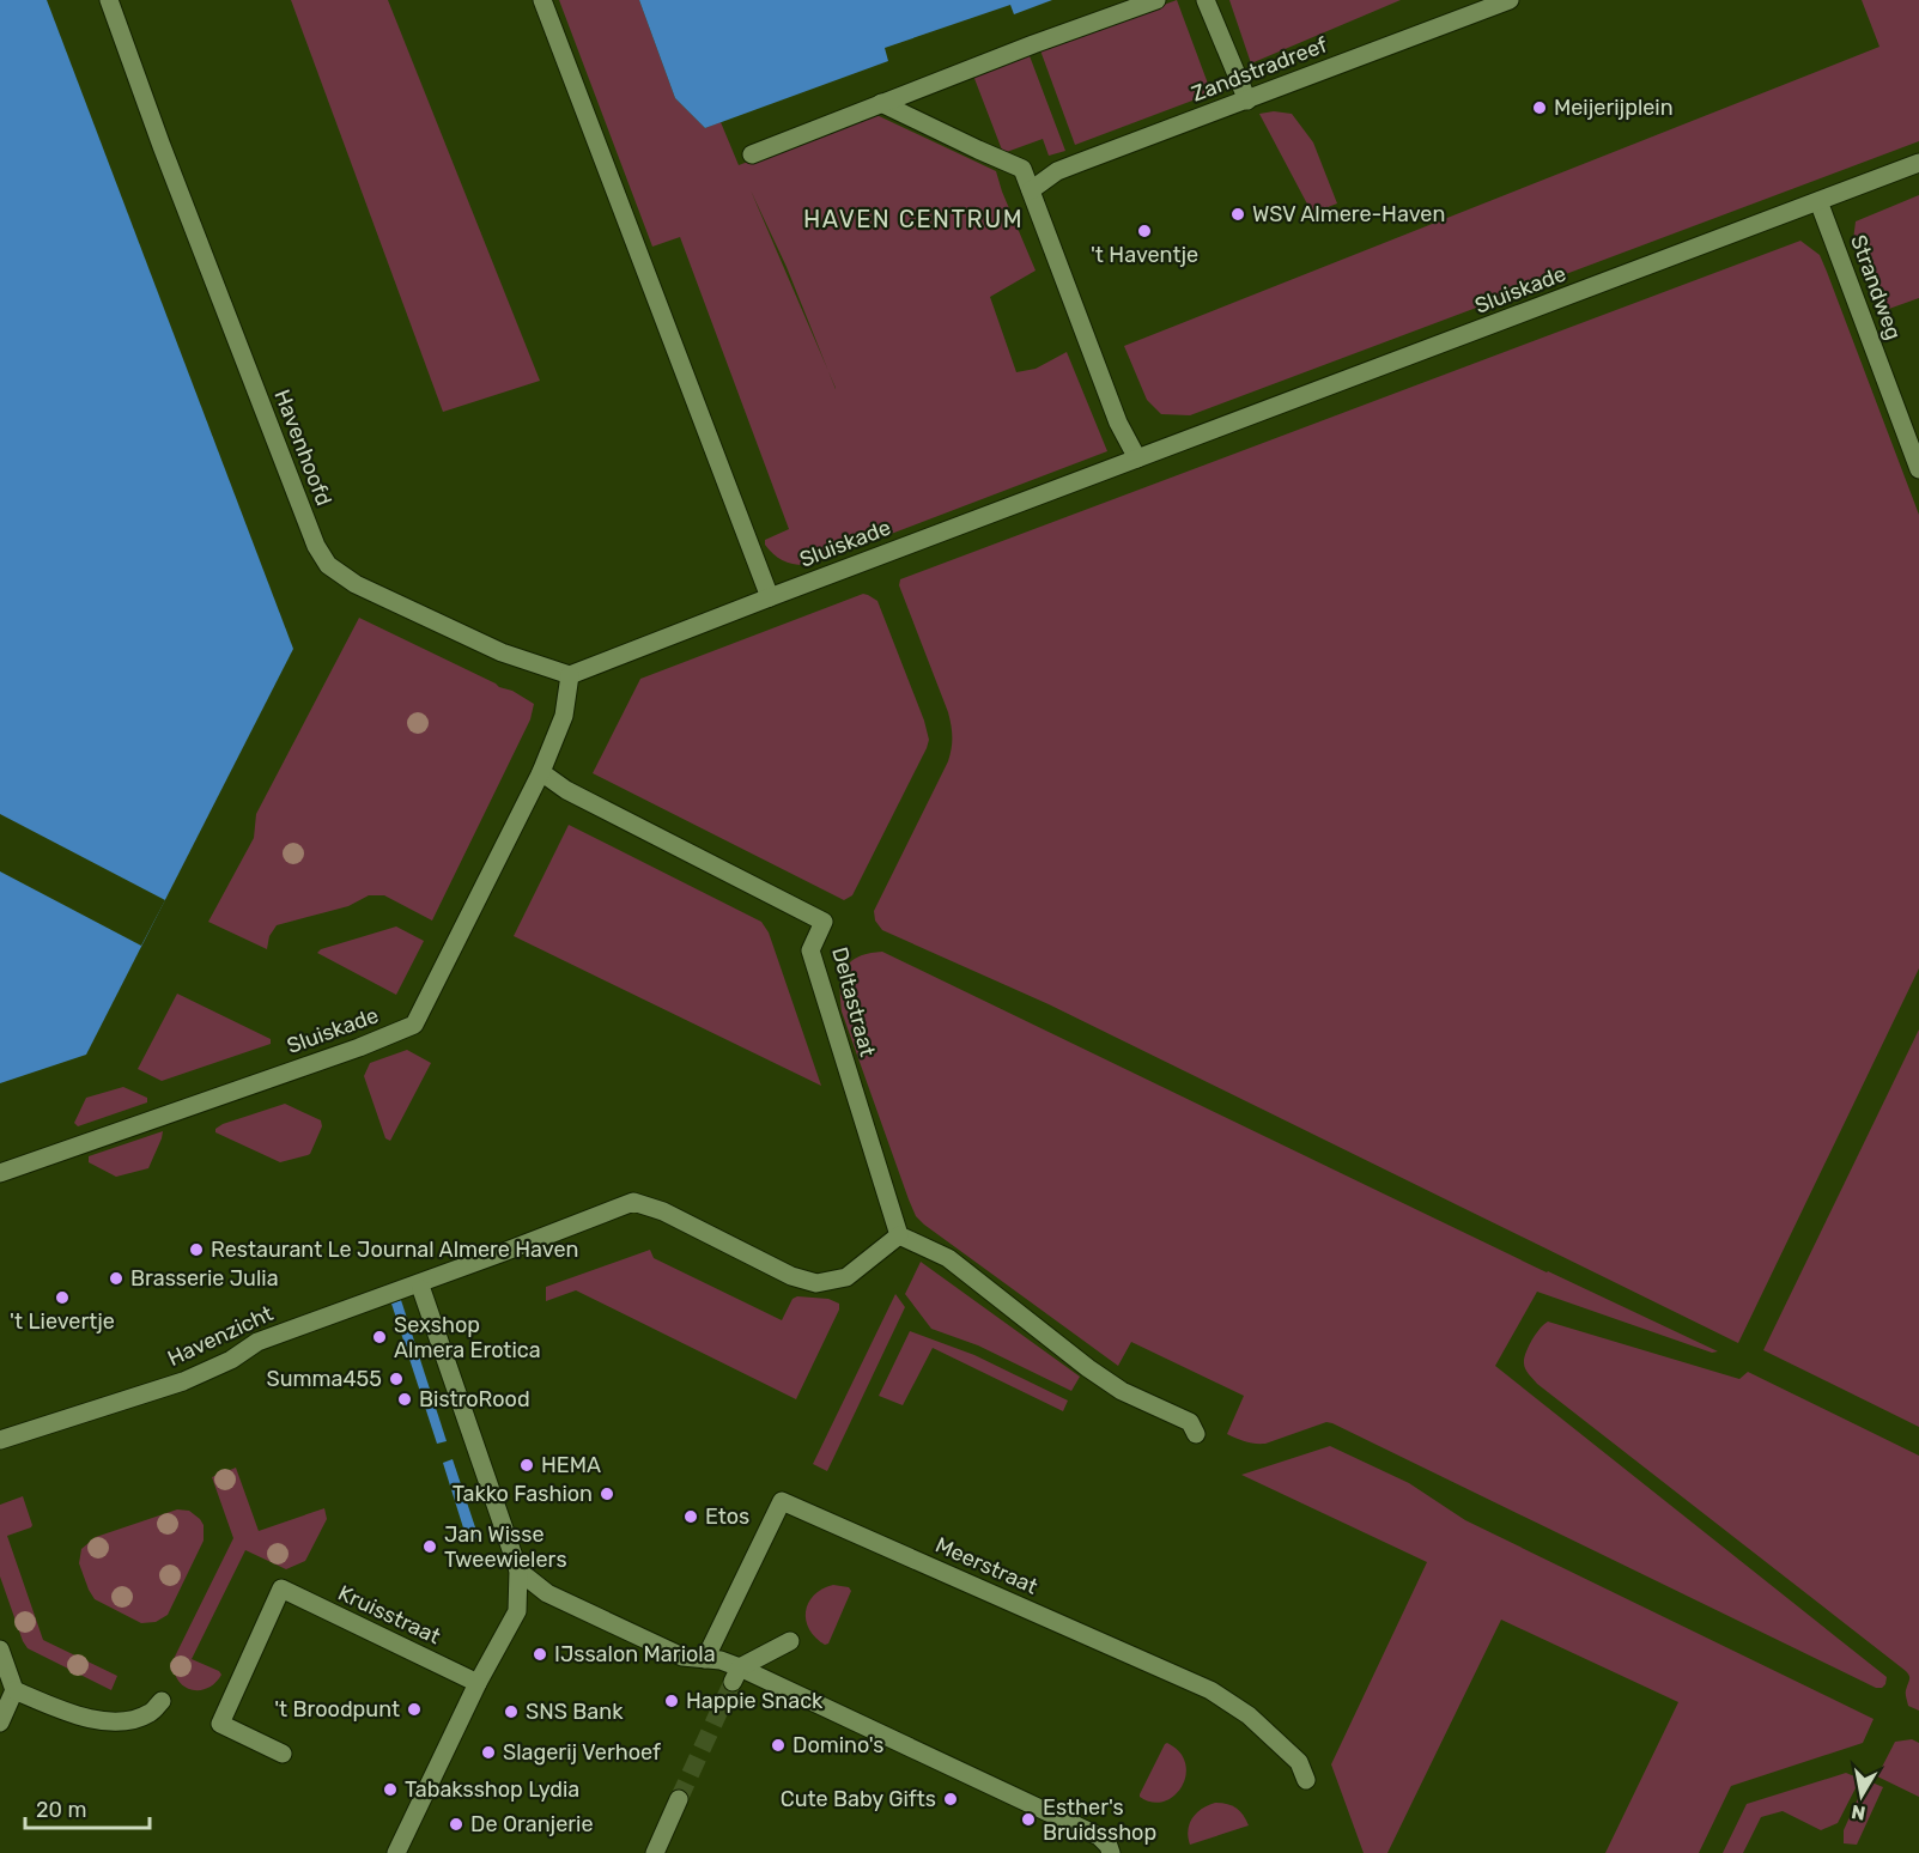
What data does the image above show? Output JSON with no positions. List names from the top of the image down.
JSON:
{
  "streets": {
    "street": [
      "Zandstradreef",
      "Strandweg",
      "Sluiskade",
      "Havenhoofd",
      "Deltastraat",
      "Havenzicht",
      "Meerstraat",
      "Kruisstraat"
    ]
  },
  "crossings": [
    ["Strandweg", "Sluiskade"],
    ["Sluiskade", "Havenhoofd"],
    ["Sluiskade", "Deltastraat"]
  ],
  "districts": ["HAVEN CENTRUM"],
  "places": [
    "Meijerijplein",
    "WSV Almere-Haven",
    "'t Haventje",
    "Restaurant Le Journal Almere Haven",
    "Brasserie Julia",
    "'t Lievertje",
    "Sexshop Almera Erotica",
    "Summa455",
    "BistroRood",
    "HEMA",
    "Takko Fashion",
    "Etos",
    "Jan Wisse Tweewielers",
    "IJssalon Mariola",
    "Happie Snack",
    "'t Broodpunt",
    "SNS Bank",
    "Domino's",
    "Slagerij Verhoef",
    "Tabaksshop Lydia",
    "Cute Baby Gifts",
    "Esther's Bruidsshop",
    "De Oranjerie"
  ],
  "scale_bar": "20 m",
  "north": "bottom"
}
